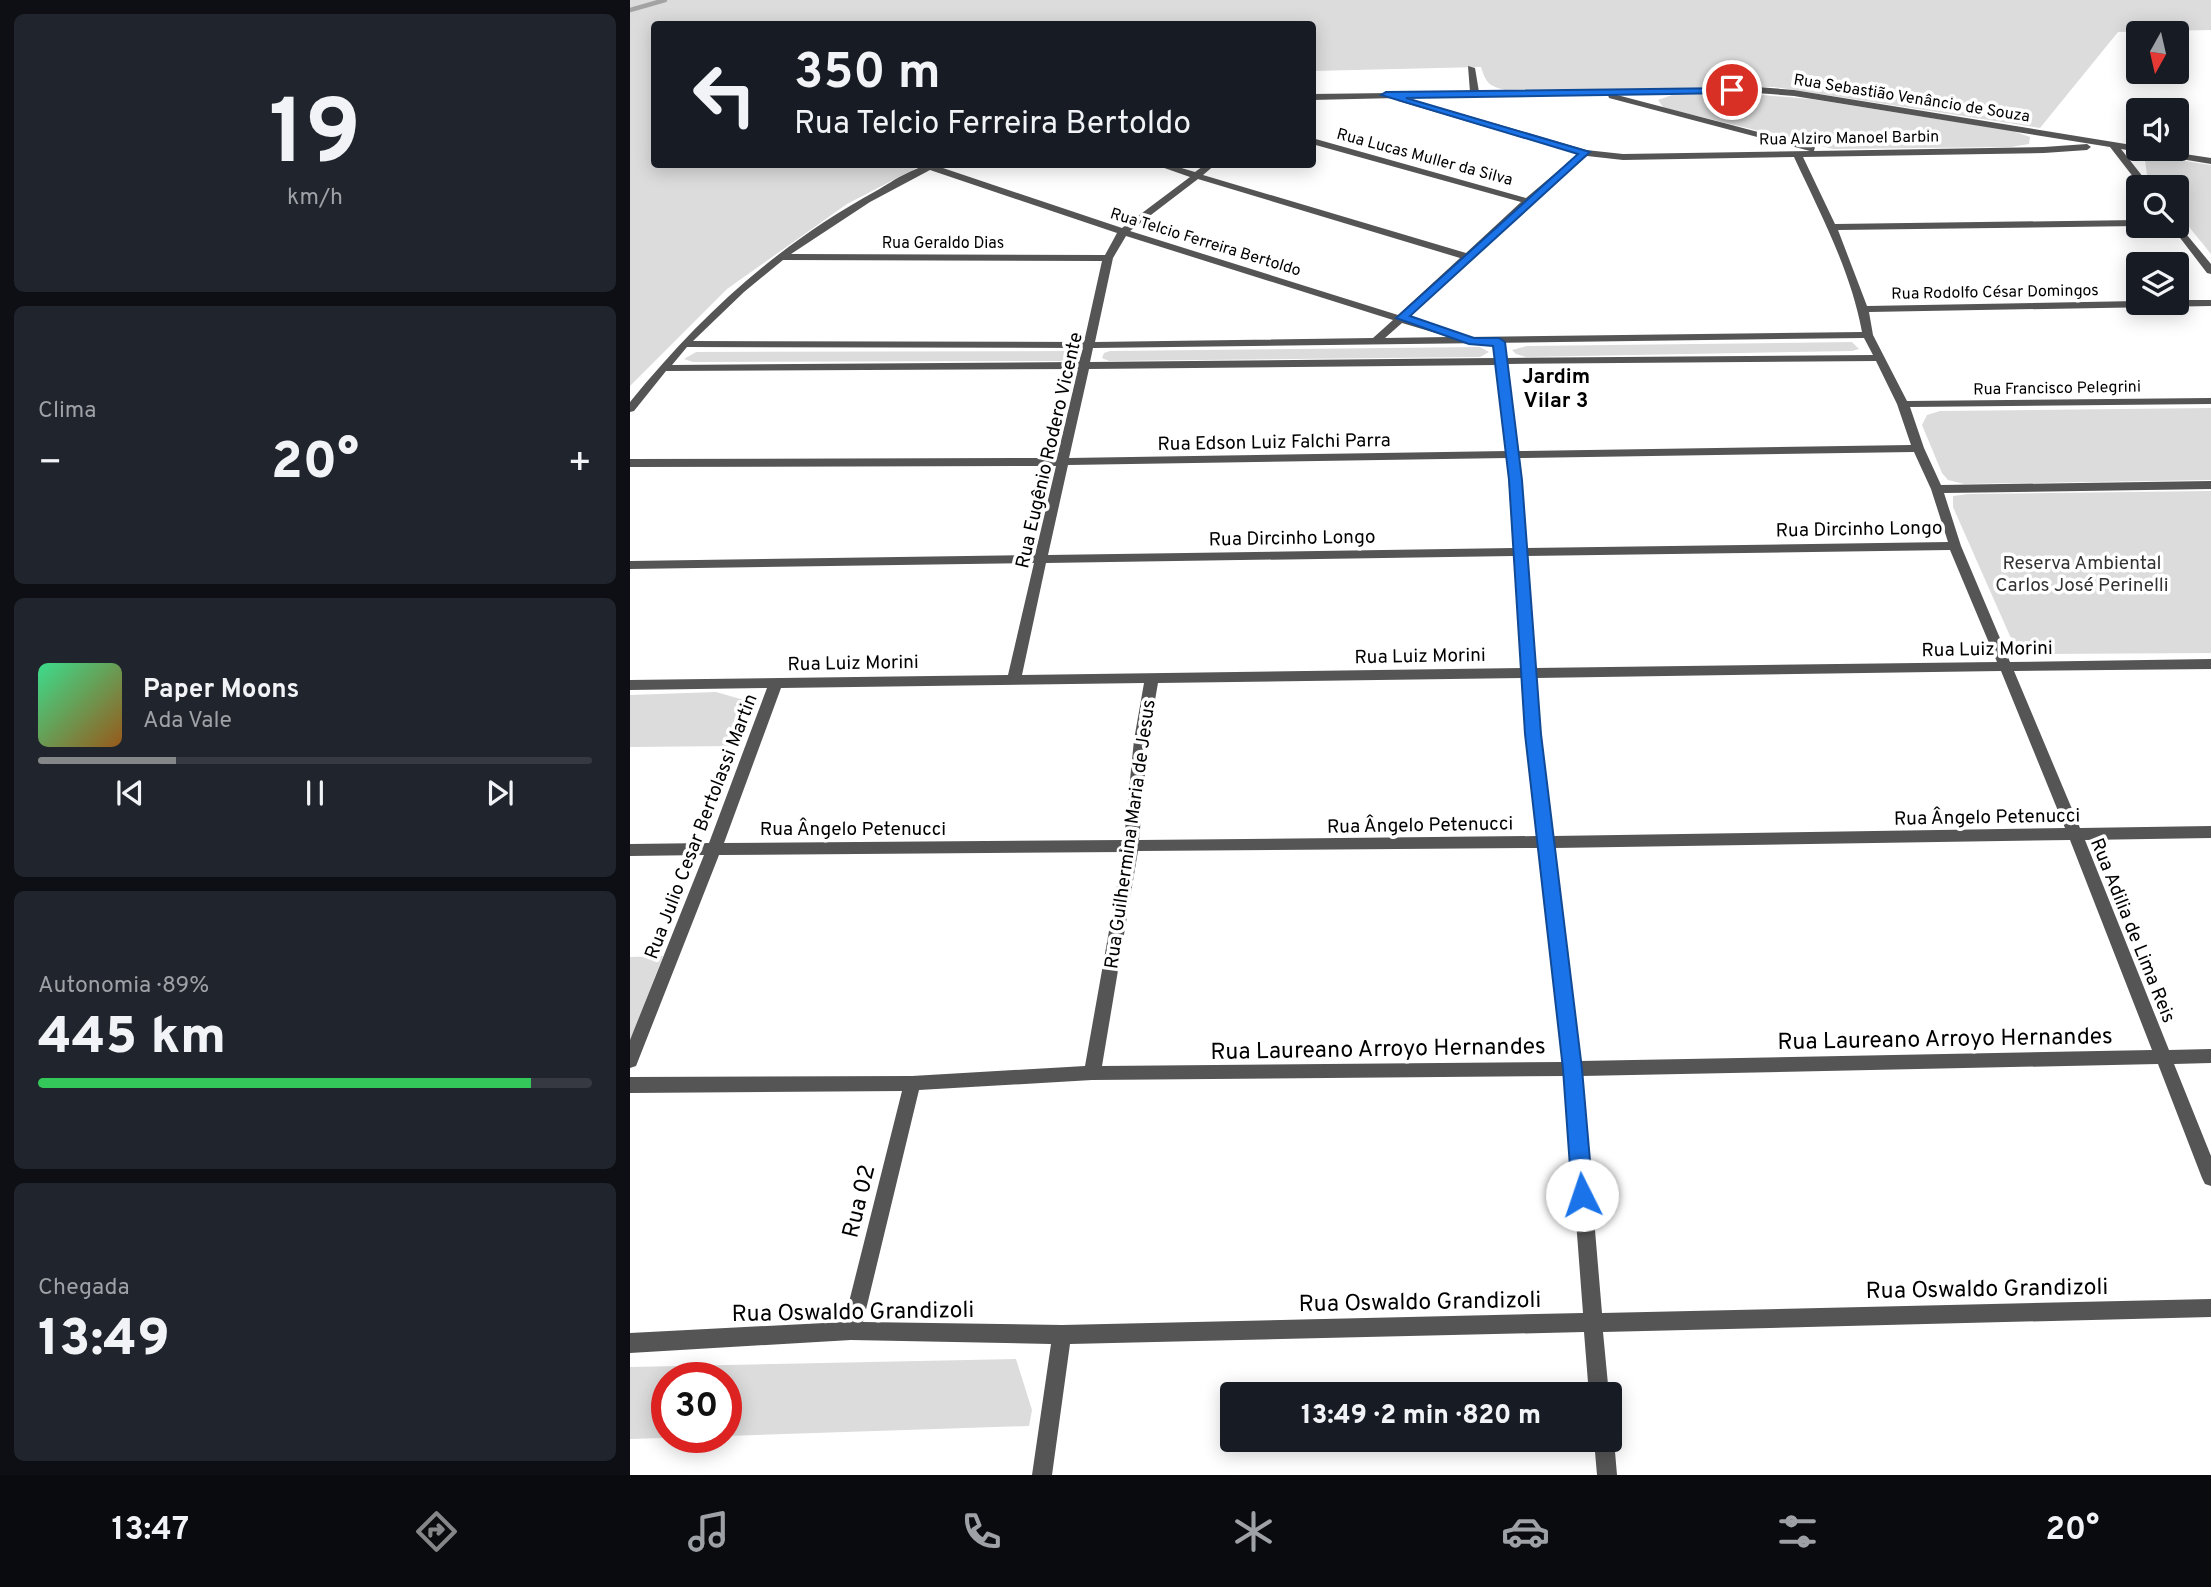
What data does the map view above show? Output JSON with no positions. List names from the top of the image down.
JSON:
{
  "streets": {
    "street": [
      "Rua Sebastião Venâncio de Souza",
      "Rua Alziro Manoel Barbin",
      "Rua Lucas Muller da Silva",
      "Rua Telcio Ferreira Bertoldo",
      "Rua Geraldo Dias",
      "Rua Rodolfo César Domingos",
      "Rua Francisco Pelegrini",
      "Rua Edson Luiz Falchi Parra",
      "Rua Eugênio Rodero Vicente",
      "Rua Dircinho Longo",
      "Rua Luiz Morini",
      "Rua Ângelo Petenucci",
      "Rua Julio Cesar Bertolassi Martin",
      "Rua Guilhermina Maria de Jesus",
      "Rua Adilia de Lima Reis",
      "Rua Laureano Arroyo Hernandes",
      "Rua 02",
      "Rua Oswaldo Grandizoli"
    ]
  },
  "crossings": [
    ["Rua Sebastião Venâncio de Souza", "Rua Alziro Manoel Barbin"],
    ["Rua Alziro Manoel Barbin", "Rua Adilia de Lima Reis"],
    ["Rua Telcio Ferreira Bertoldo", "Rua Eugênio Rodero Vicente"],
    ["Rua Geraldo Dias", "Rua Eugênio Rodero Vicente"],
    ["Rua Rodolfo César Domingos", "Rua Adilia de Lima Reis"],
    ["Rua Francisco Pelegrini", "Rua Adilia de Lima Reis"],
    ["Rua Edson Luiz Falchi Parra", "Rua Eugênio Rodero Vicente"],
    ["Rua Edson Luiz Falchi Parra", "Rua Adilia de Lima Reis"],
    ["Rua Eugênio Rodero Vicente", "Rua Dircinho Longo"],
    ["Rua Eugênio Rodero Vicente", "Rua Luiz Morini"],
    ["Rua Dircinho Longo", "Rua Adilia de Lima Reis"],
    ["Rua Luiz Morini", "Rua Julio Cesar Bertolassi Martin"],
    ["Rua Luiz Morini", "Rua Guilhermina Maria de Jesus"],
    ["Rua Luiz Morini", "Rua Adilia de Lima Reis"],
    ["Rua Ângelo Petenucci", "Rua Julio Cesar Bertolassi Martin"],
    ["Rua Ângelo Petenucci", "Rua Guilhermina Maria de Jesus"],
    ["Rua Ângelo Petenucci", "Rua Adilia de Lima Reis"],
    ["Rua Guilhermina Maria de Jesus", "Rua Laureano Arroyo Hernandes"],
    ["Rua Adilia de Lima Reis", "Rua Laureano Arroyo Hernandes"],
    ["Rua Laureano Arroyo Hernandes", "Rua 02"],
    ["Rua 02", "Rua Oswaldo Grandizoli"]
  ],
  "districts": ["Jardim Vilar 3"],
  "parks": ["Reserva Ambiental Carlos José Perinelli"],
  "north": "bottom",
  "page": {
    "tile": [
      ["19", "km/h"],
      "Clima",
      ["Autonomia · 89%", "445 km"],
      ["Chegada", "13:49"]
    ],
    "turn": ["350 m", "Rua Telcio Ferreira Bertoldo"],
    "heat": ["−", "20°", "+"],
    "song": ["Paper Moons", "Ada Vale"],
    "limit": "30",
    "trip": "13:49 · 2 min · 820 m",
    "tabs": ["13:47", "20°"]
  }
}
